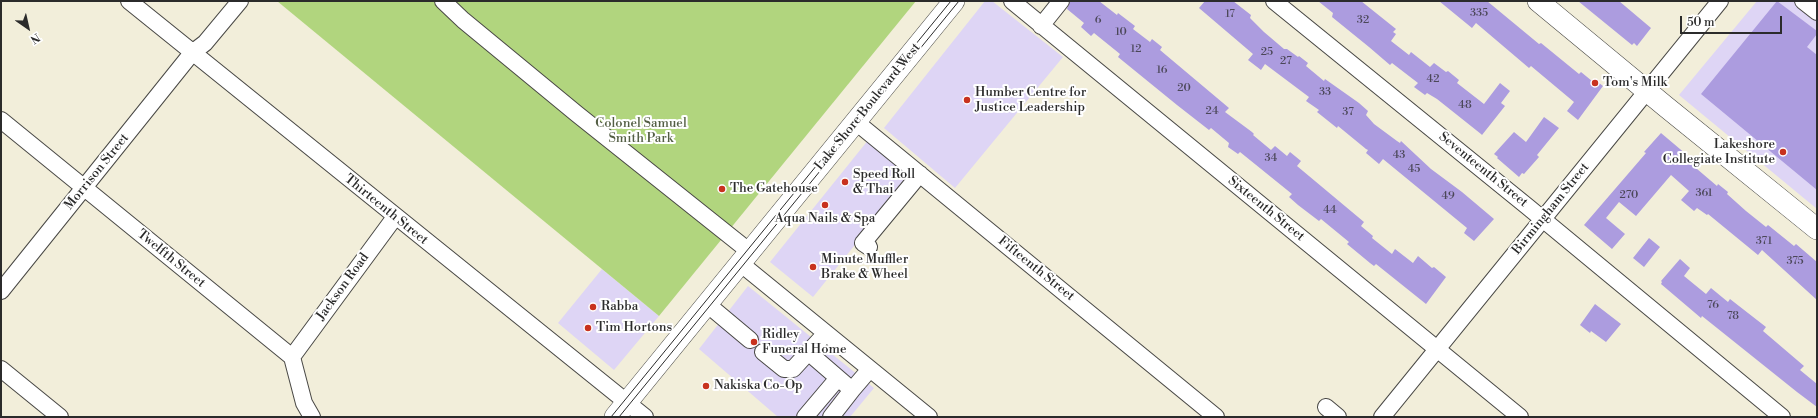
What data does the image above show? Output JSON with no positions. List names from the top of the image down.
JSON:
{
  "streets": {
    "main road": ["Lake Shore Boulevard West"],
    "street": [
      "Seventeenth Street",
      "Morrison Street",
      "Sixteenth Street",
      "Birmingham Street",
      "Thirteenth Street",
      "Twelfth Street",
      "Fifteenth Street",
      "Jackson Road"
    ]
  },
  "crossings": [
    ["Lake Shore Boulevard West", "Thirteenth Street"],
    ["Lake Shore Boulevard West", "Fifteenth Street"],
    ["Seventeenth Street", "Birmingham Street"],
    ["Morrison Street", "Thirteenth Street"],
    ["Morrison Street", "Twelfth Street"],
    ["Sixteenth Street", "Birmingham Street"],
    ["Thirteenth Street", "Jackson Road"],
    ["Twelfth Street", "Jackson Road"]
  ],
  "parks": ["Colonel Samuel Smith Park"],
  "places": [
    "Tom's Milk",
    "Humber Centre for Justice Leadership",
    "Lakeshore Collegiate Institute",
    "Speed Roll & Thai",
    "The Gatehouse",
    "Aqua Nails & Spa",
    "Minute Muffler Brake & Wheel",
    "Rabba",
    "Tim Hortons",
    "Ridley Funeral Home",
    "Nakiska Co-Op"
  ],
  "house_numbers": [
    "335",
    "17",
    "6",
    "32",
    "10",
    "12",
    "25",
    "27",
    "16",
    "42",
    "20",
    "33",
    "48",
    "24",
    "37",
    "43",
    "34",
    "45",
    "361",
    "270",
    "49",
    "44",
    "371",
    "375",
    "76",
    "78"
  ],
  "scale_bar": "50 m",
  "north": "bottom right"
}
